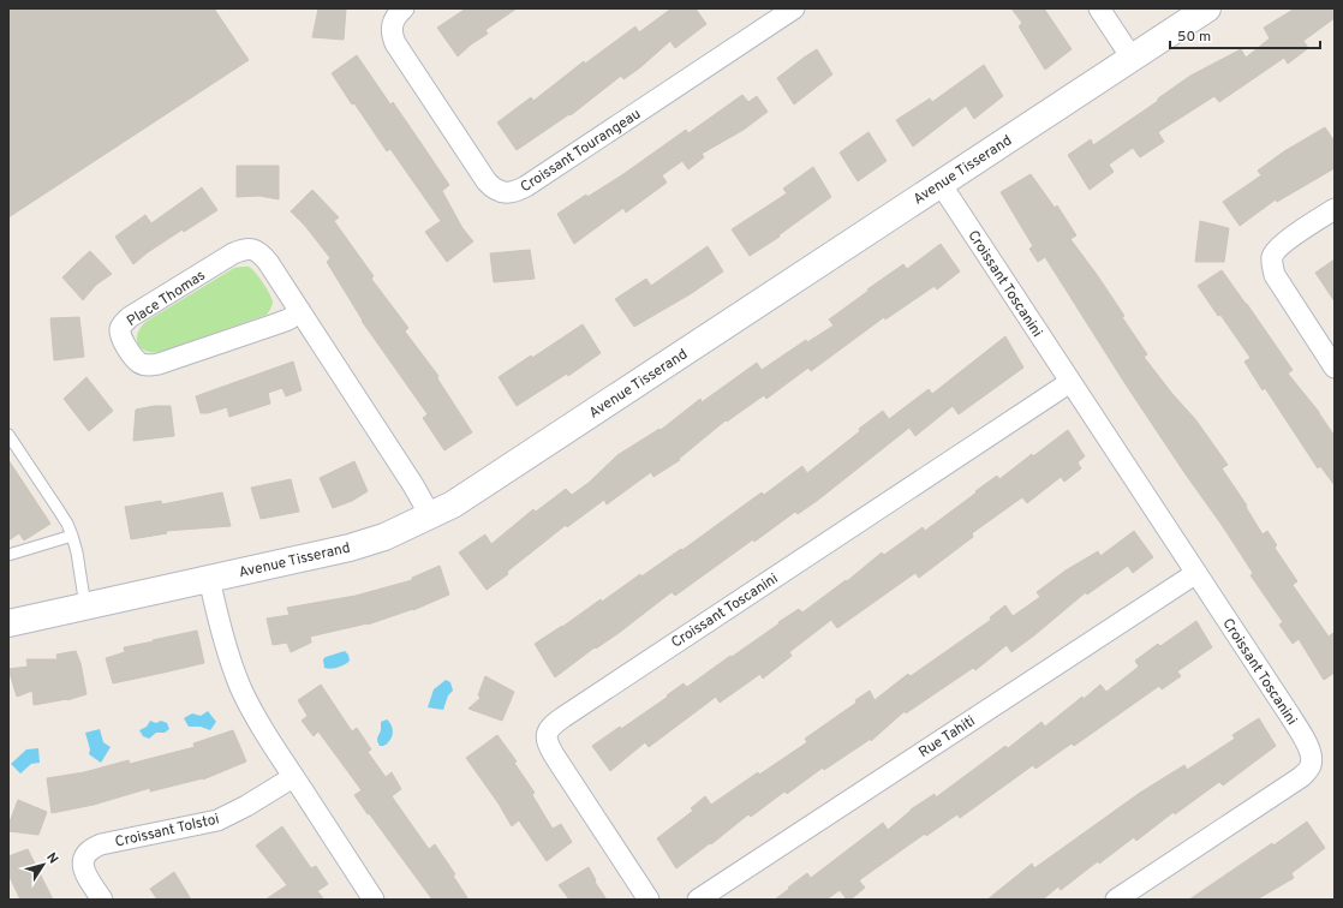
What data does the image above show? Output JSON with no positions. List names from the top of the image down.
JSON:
{
  "streets": {
    "street": [
      "Croissant Tourangeau",
      "Avenue Tisserand",
      "Croissant Toscanini",
      "Place Thomas",
      "Rue Tahiti",
      "Croissant Tolstoi"
    ]
  },
  "crossings": [
    ["Avenue Tisserand", "Croissant Toscanini"],
    ["Avenue Tisserand", "Place Thomas"],
    ["Croissant Toscanini", "Rue Tahiti"]
  ],
  "scale_bar": "50 m",
  "north": "top right"
}
